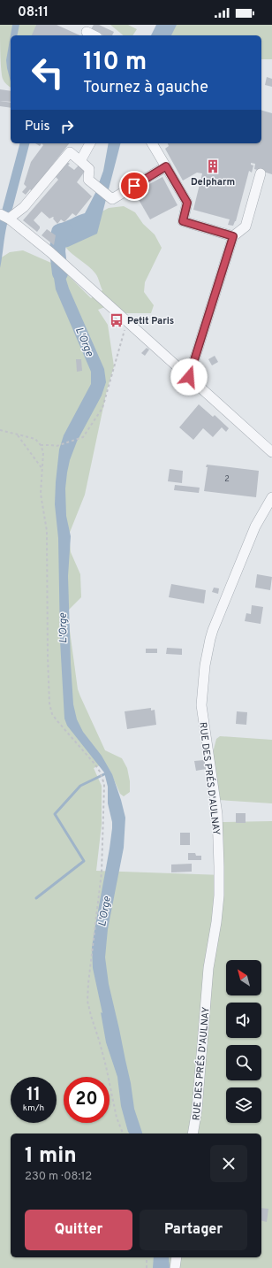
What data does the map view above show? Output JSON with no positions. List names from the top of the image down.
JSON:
{
  "streets": {
    "street": ["RUE DES PRÉS D'AULNAY"]
  },
  "water": ["L'Orge"],
  "places": {
    "building": ["Delpharm"],
    "bus stop": ["Petit Paris"]
  },
  "house_numbers": ["2"],
  "north": "top left",
  "page": {
    "status": "08:11",
    "turn": ["110 m", "Tournez à gauche"],
    "then": "Puis",
    "speed": "11 km/h",
    "limit": "20",
    "heading": ["1 min", "230 m · 08:12"],
    "buttons": ["Quitter", "Partager"]
  }
}
